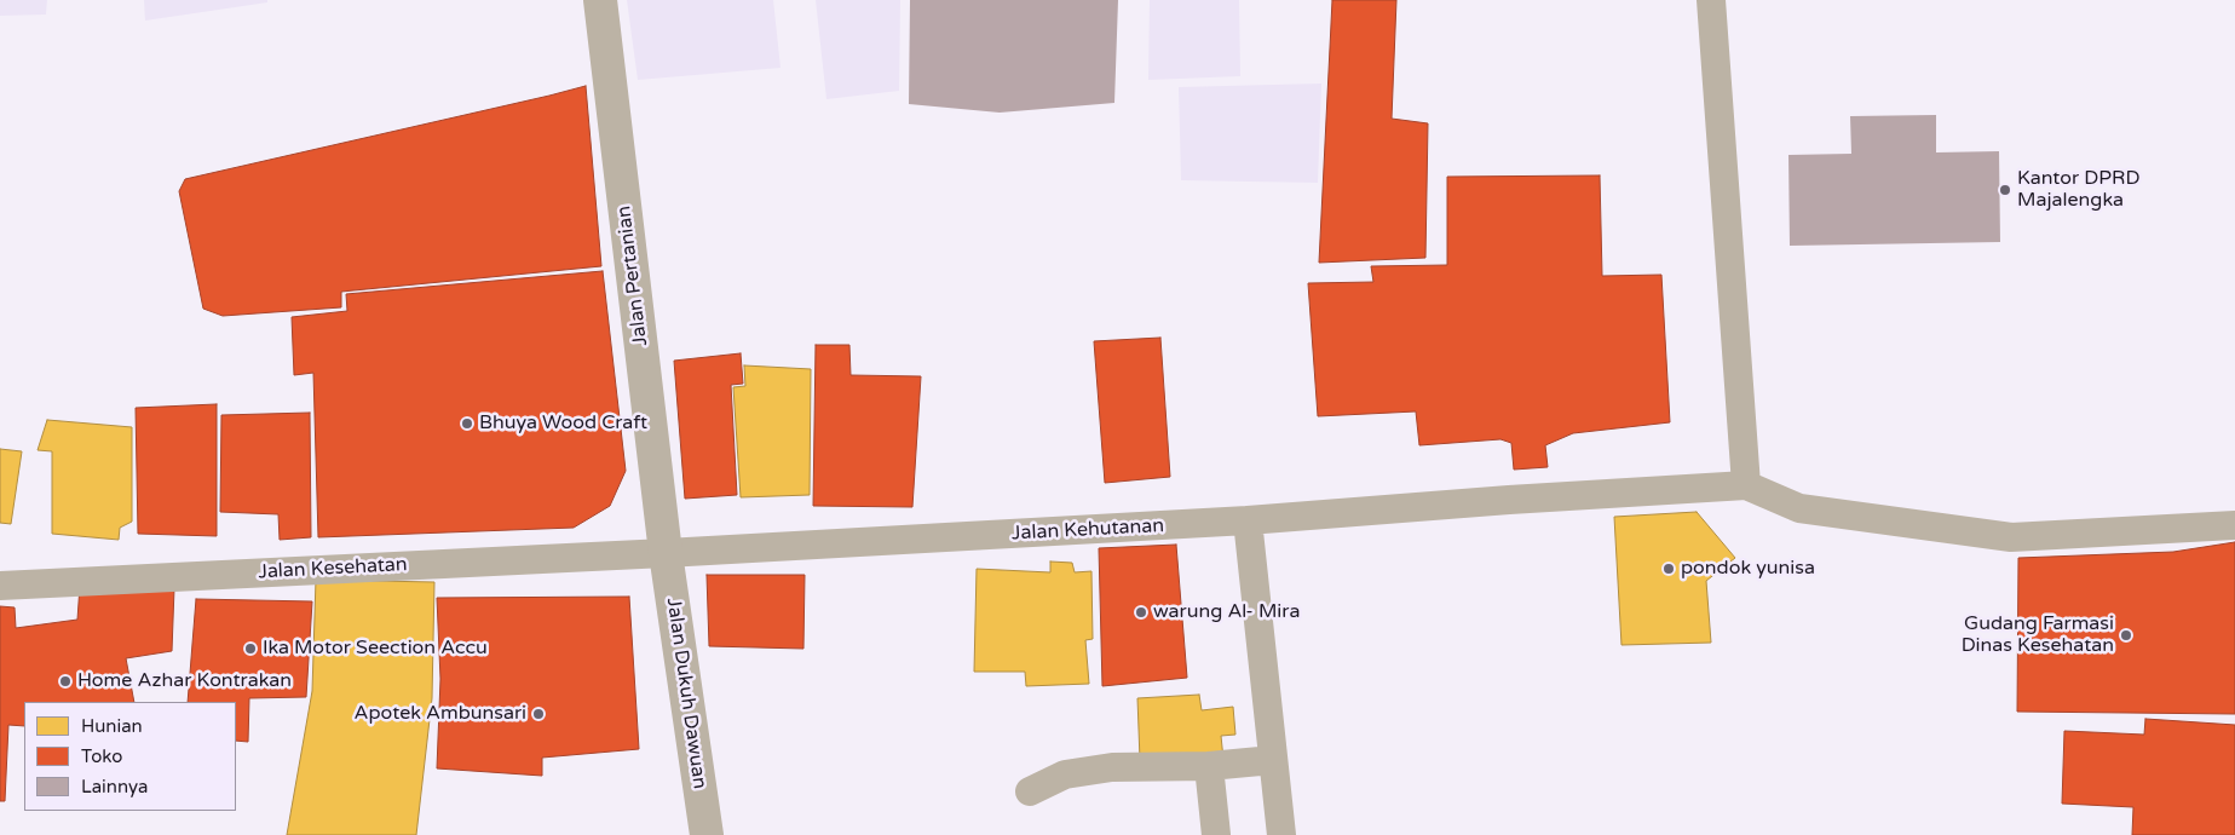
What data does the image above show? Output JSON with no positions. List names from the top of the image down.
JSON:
{
  "streets": {
    "street": [
      "Jalan Pertanian",
      "Jalan Kehutanan",
      "Jalan Kesehatan",
      "Jalan Dukuh Dawuan"
    ]
  },
  "crossings": [
    ["Jalan Pertanian", "Jalan Kehutanan"],
    ["Jalan Pertanian", "Jalan Kesehatan"],
    ["Jalan Pertanian", "Jalan Dukuh Dawuan"],
    ["Jalan Kehutanan", "Jalan Kesehatan"],
    ["Jalan Kehutanan", "Jalan Dukuh Dawuan"],
    ["Jalan Kesehatan", "Jalan Dukuh Dawuan"]
  ],
  "places": [
    "Kantor DPRD Majalengka",
    "Bhuya Wood Craft",
    "pondok yunisa",
    "warung Al- Mira",
    "Gudang Farmasi Dinas Kesehatan",
    "Ika Motor Seection Accu",
    "Home Azhar Kontrakan",
    "Apotek Ambunsari"
  ],
  "legend": ["Hunian", "Toko", "Lainnya"]
}
